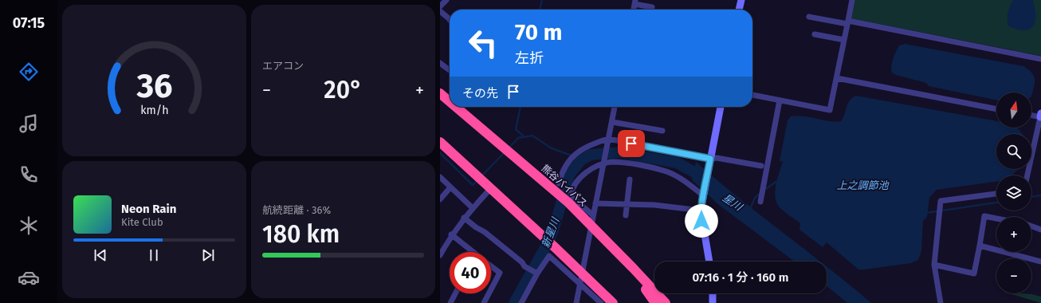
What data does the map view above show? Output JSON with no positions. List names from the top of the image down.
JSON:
{
  "streets": {
    "highway": ["熊谷バイパス"]
  },
  "water": ["上之調節池", "星川", "新星川"],
  "north": "top",
  "page": {
    "tabs": "07:15",
    "tile": [
      "エアコン",
      ["航続距離 · 36%", "180 km"]
    ],
    "turn": ["70 m", "左折"],
    "then": "その先",
    "heat": ["−", "20°", "+"],
    "map_buttons": ["+", "−"],
    "song": ["Neon Rain", "Kite Club"],
    "limit": "40",
    "trip": "07:16 · 1 分 · 160 m",
    "gauge": ["36", "km/h"]
  }
}
